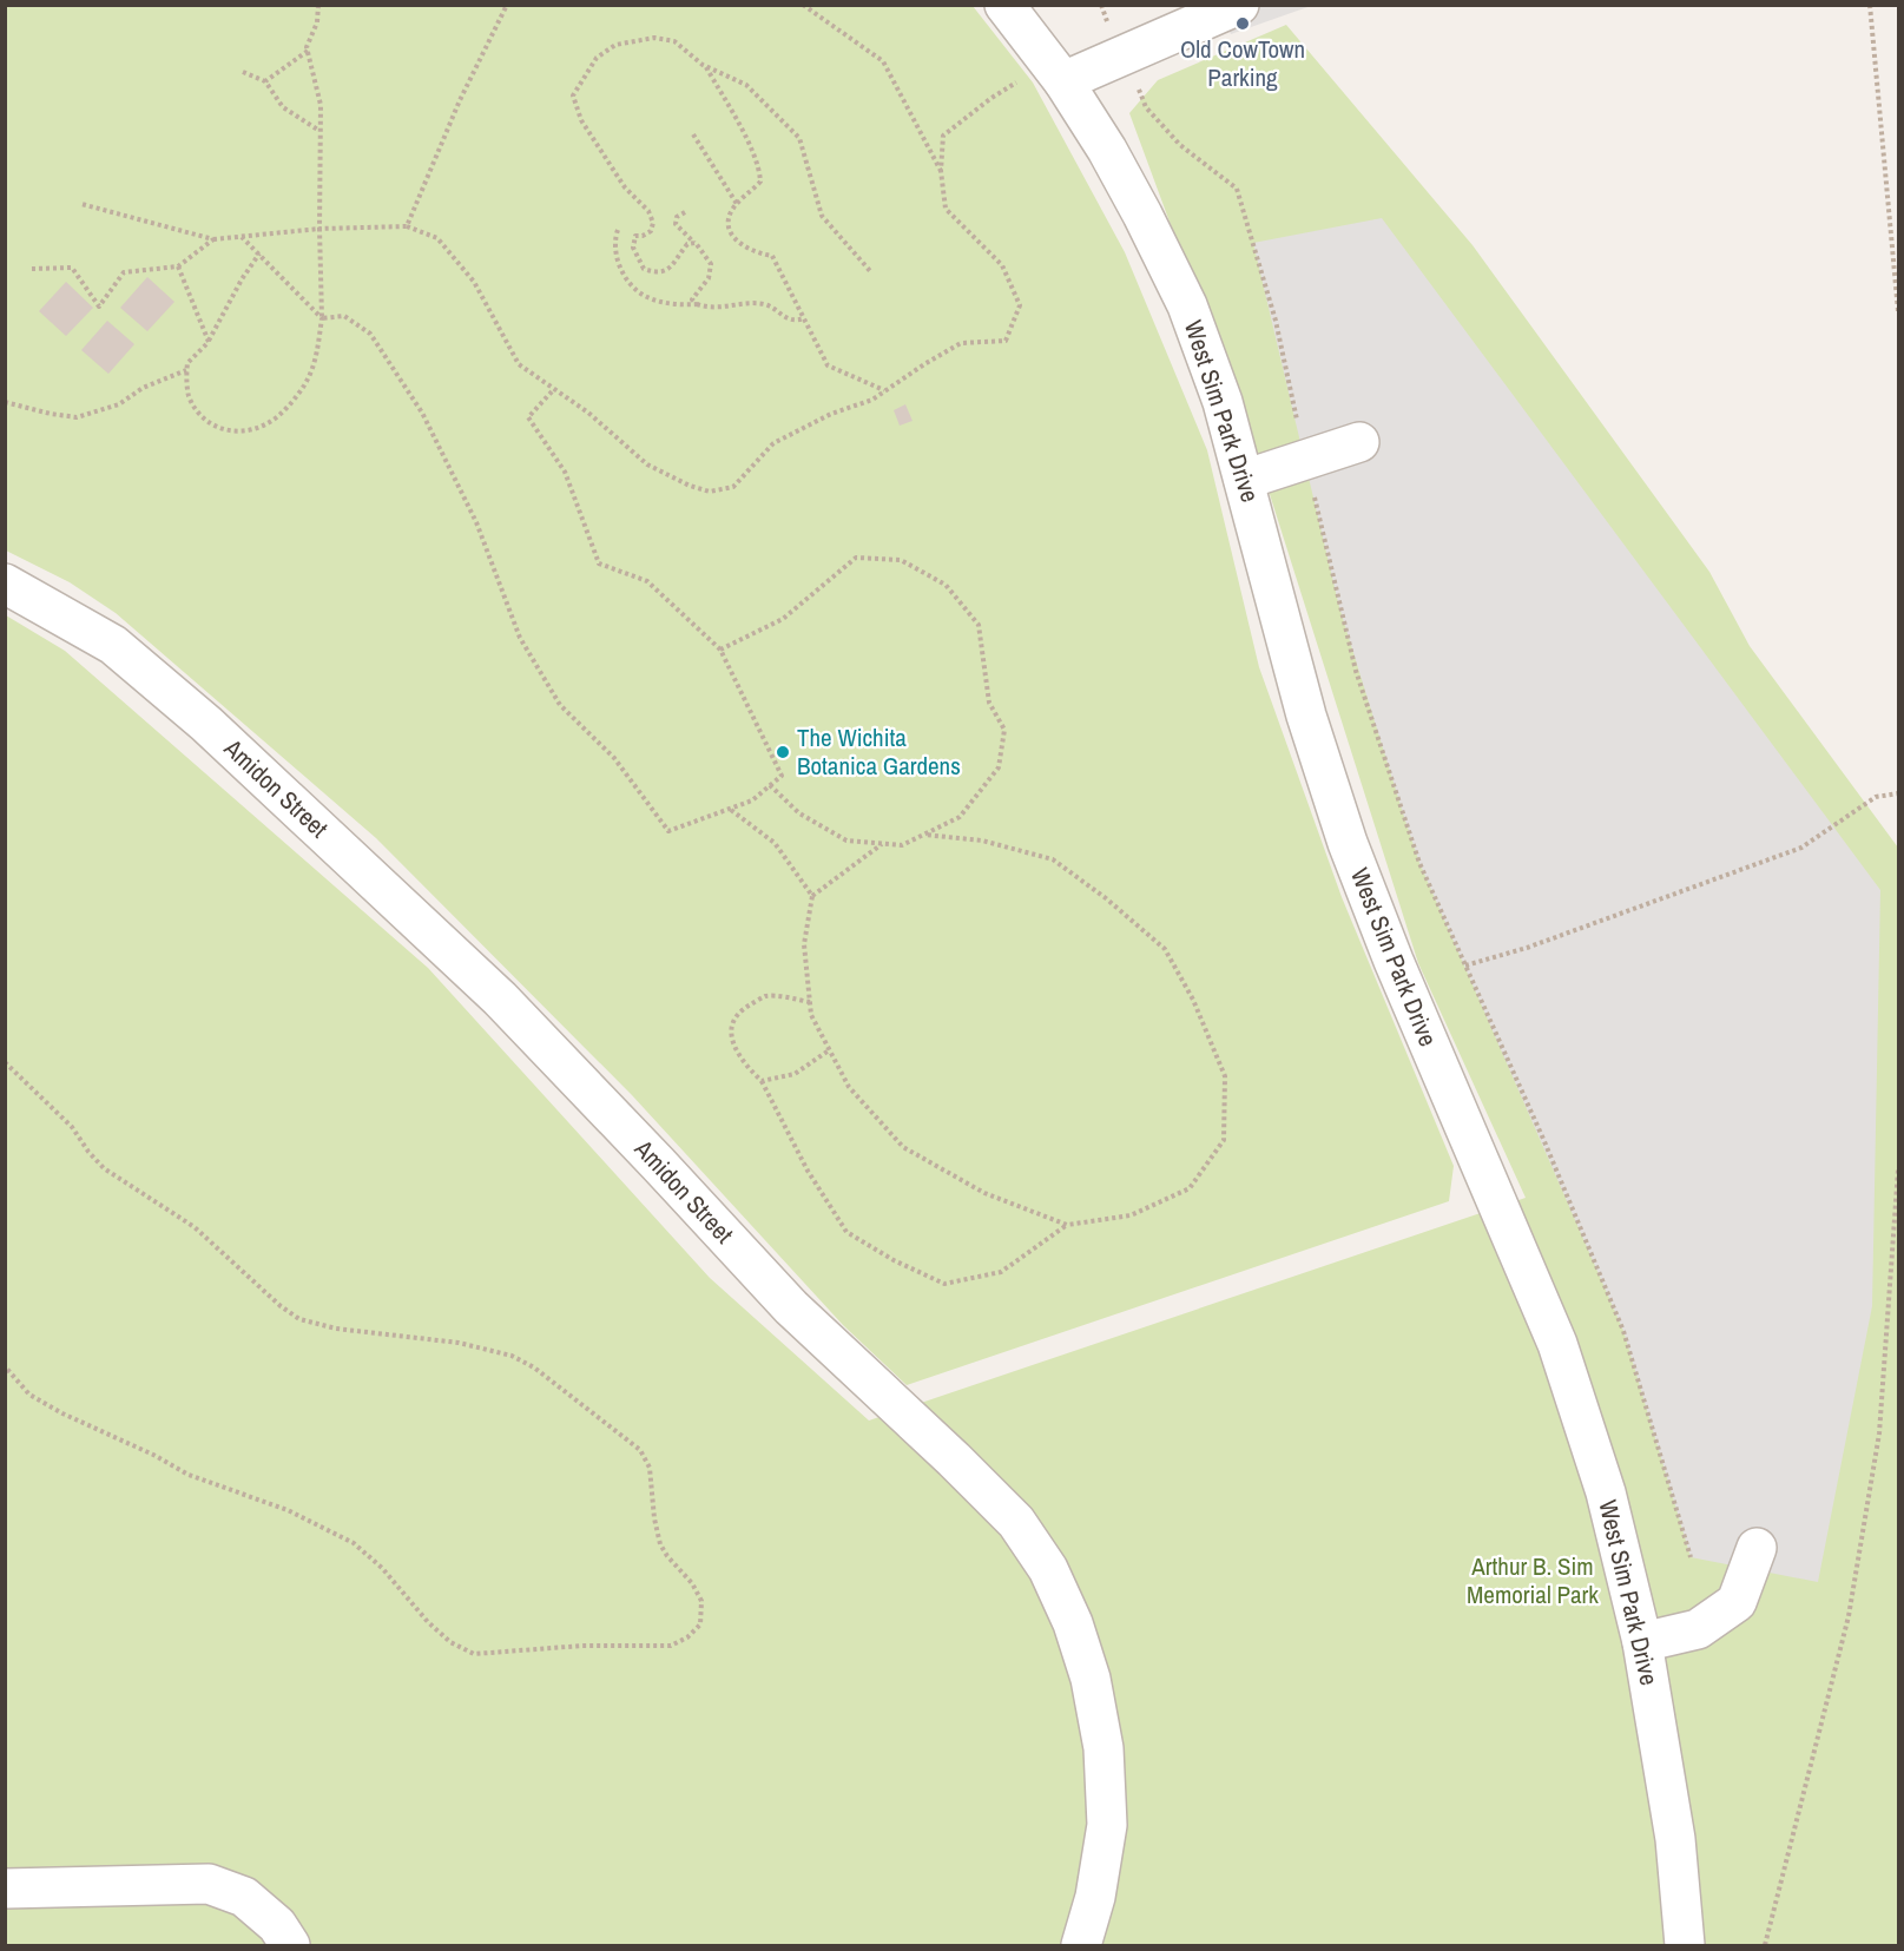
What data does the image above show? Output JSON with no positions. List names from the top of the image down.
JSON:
{
  "streets": {
    "street": ["West Sim Park Drive", "Amidon Street"]
  },
  "parks": ["Arthur B. Sim Memorial Park"],
  "places": ["Old CowTown Parking", "The Wichita Botanica Gardens"]
}
